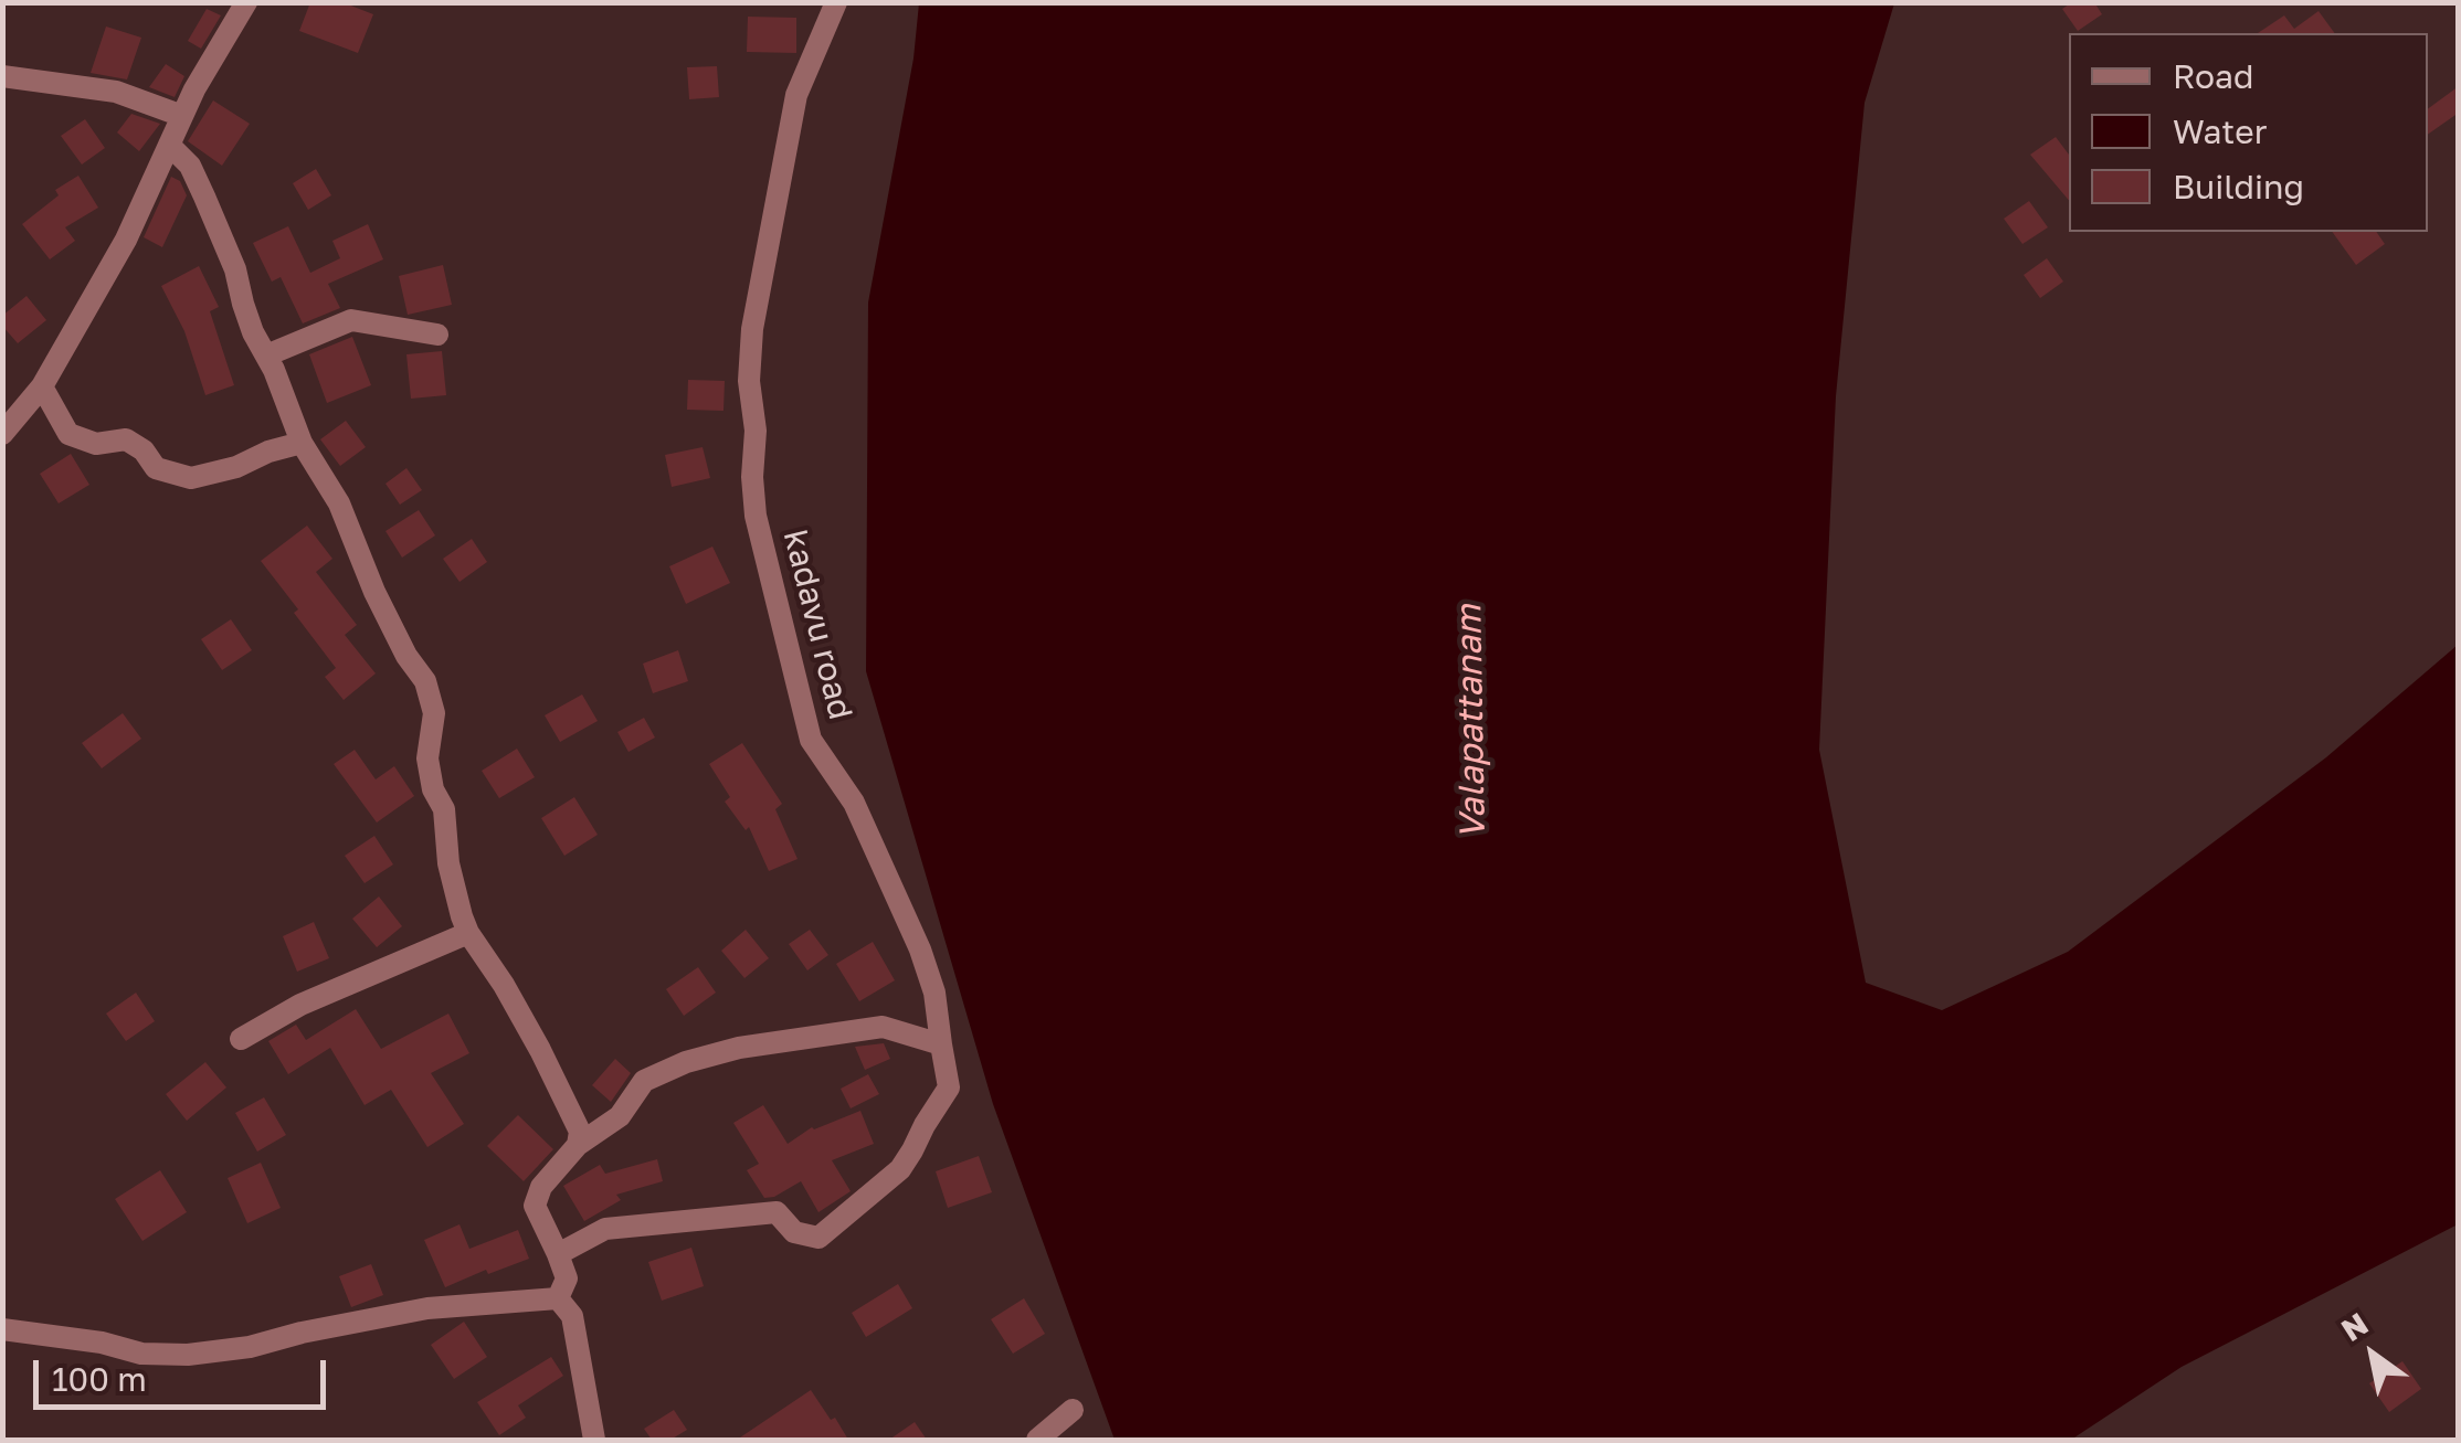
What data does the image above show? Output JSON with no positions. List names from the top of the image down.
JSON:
{
  "streets": {
    "street": ["kadavu road"]
  },
  "water": ["Valapattanam"],
  "legend": ["Road", "Water", "Building"],
  "scale_bar": "100 m",
  "north": "top left"
}
